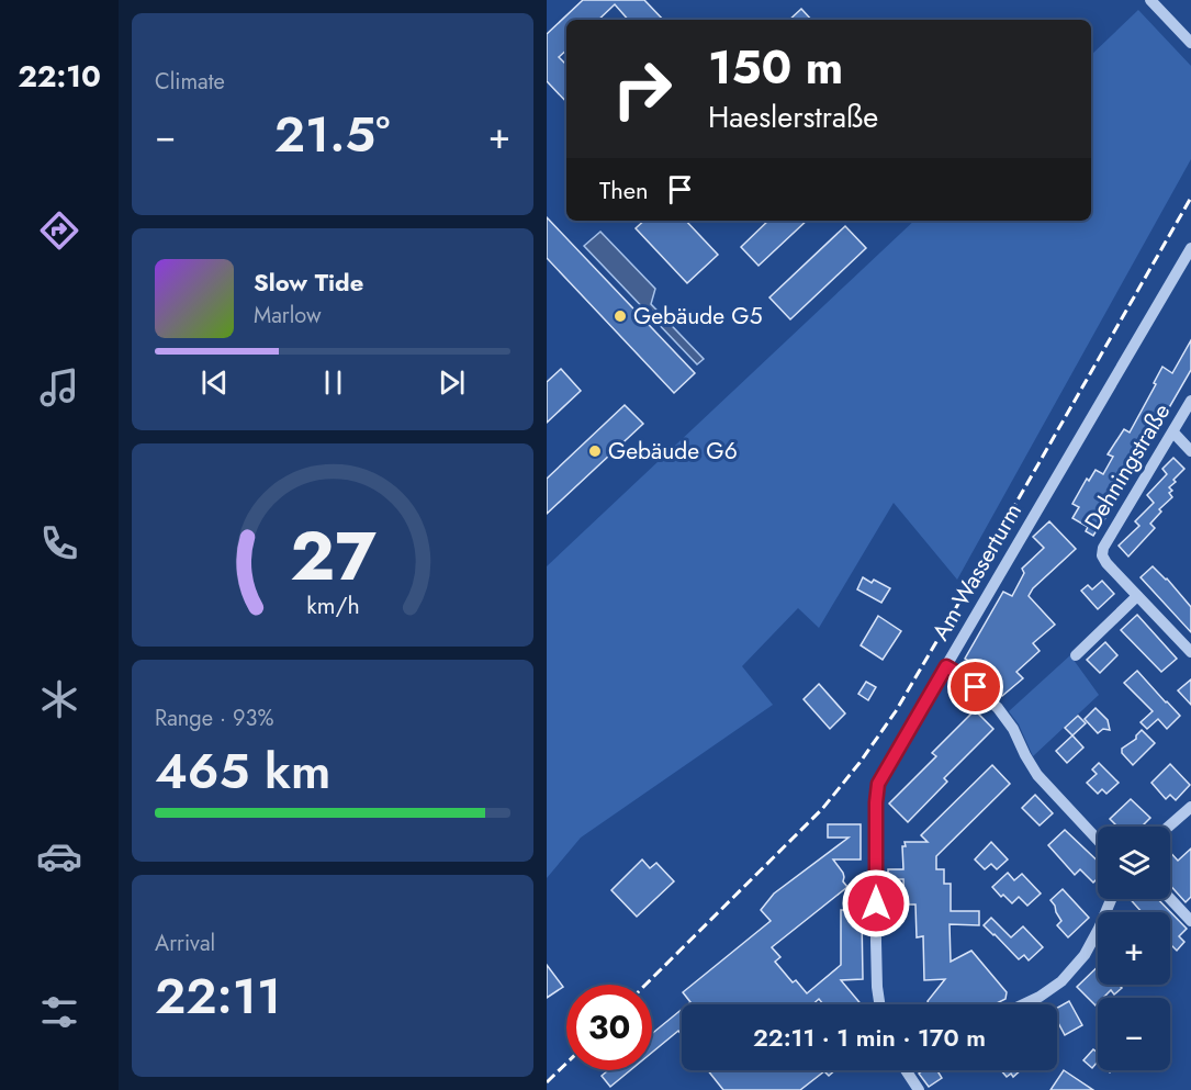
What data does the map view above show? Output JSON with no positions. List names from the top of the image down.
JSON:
{
  "streets": {
    "street": ["Dehningstraße", "Am Wasserturm"]
  },
  "places": ["Gebäude G5", "Gebäude G6"],
  "page": {
    "tabs": "22:10",
    "tile": [
      "Climate",
      ["Range · 93%", "465 km"],
      ["Arrival", "22:11"]
    ],
    "turn": ["150 m", "Haeslerstraße"],
    "heat": ["−", "21.5°", "+"],
    "then": "Then",
    "song": ["Slow Tide", "Marlow"],
    "map_buttons": ["+", "−"],
    "limit": "30",
    "trip": "22:11 · 1 min · 170 m",
    "gauge": ["27", "km/h"]
  }
}
